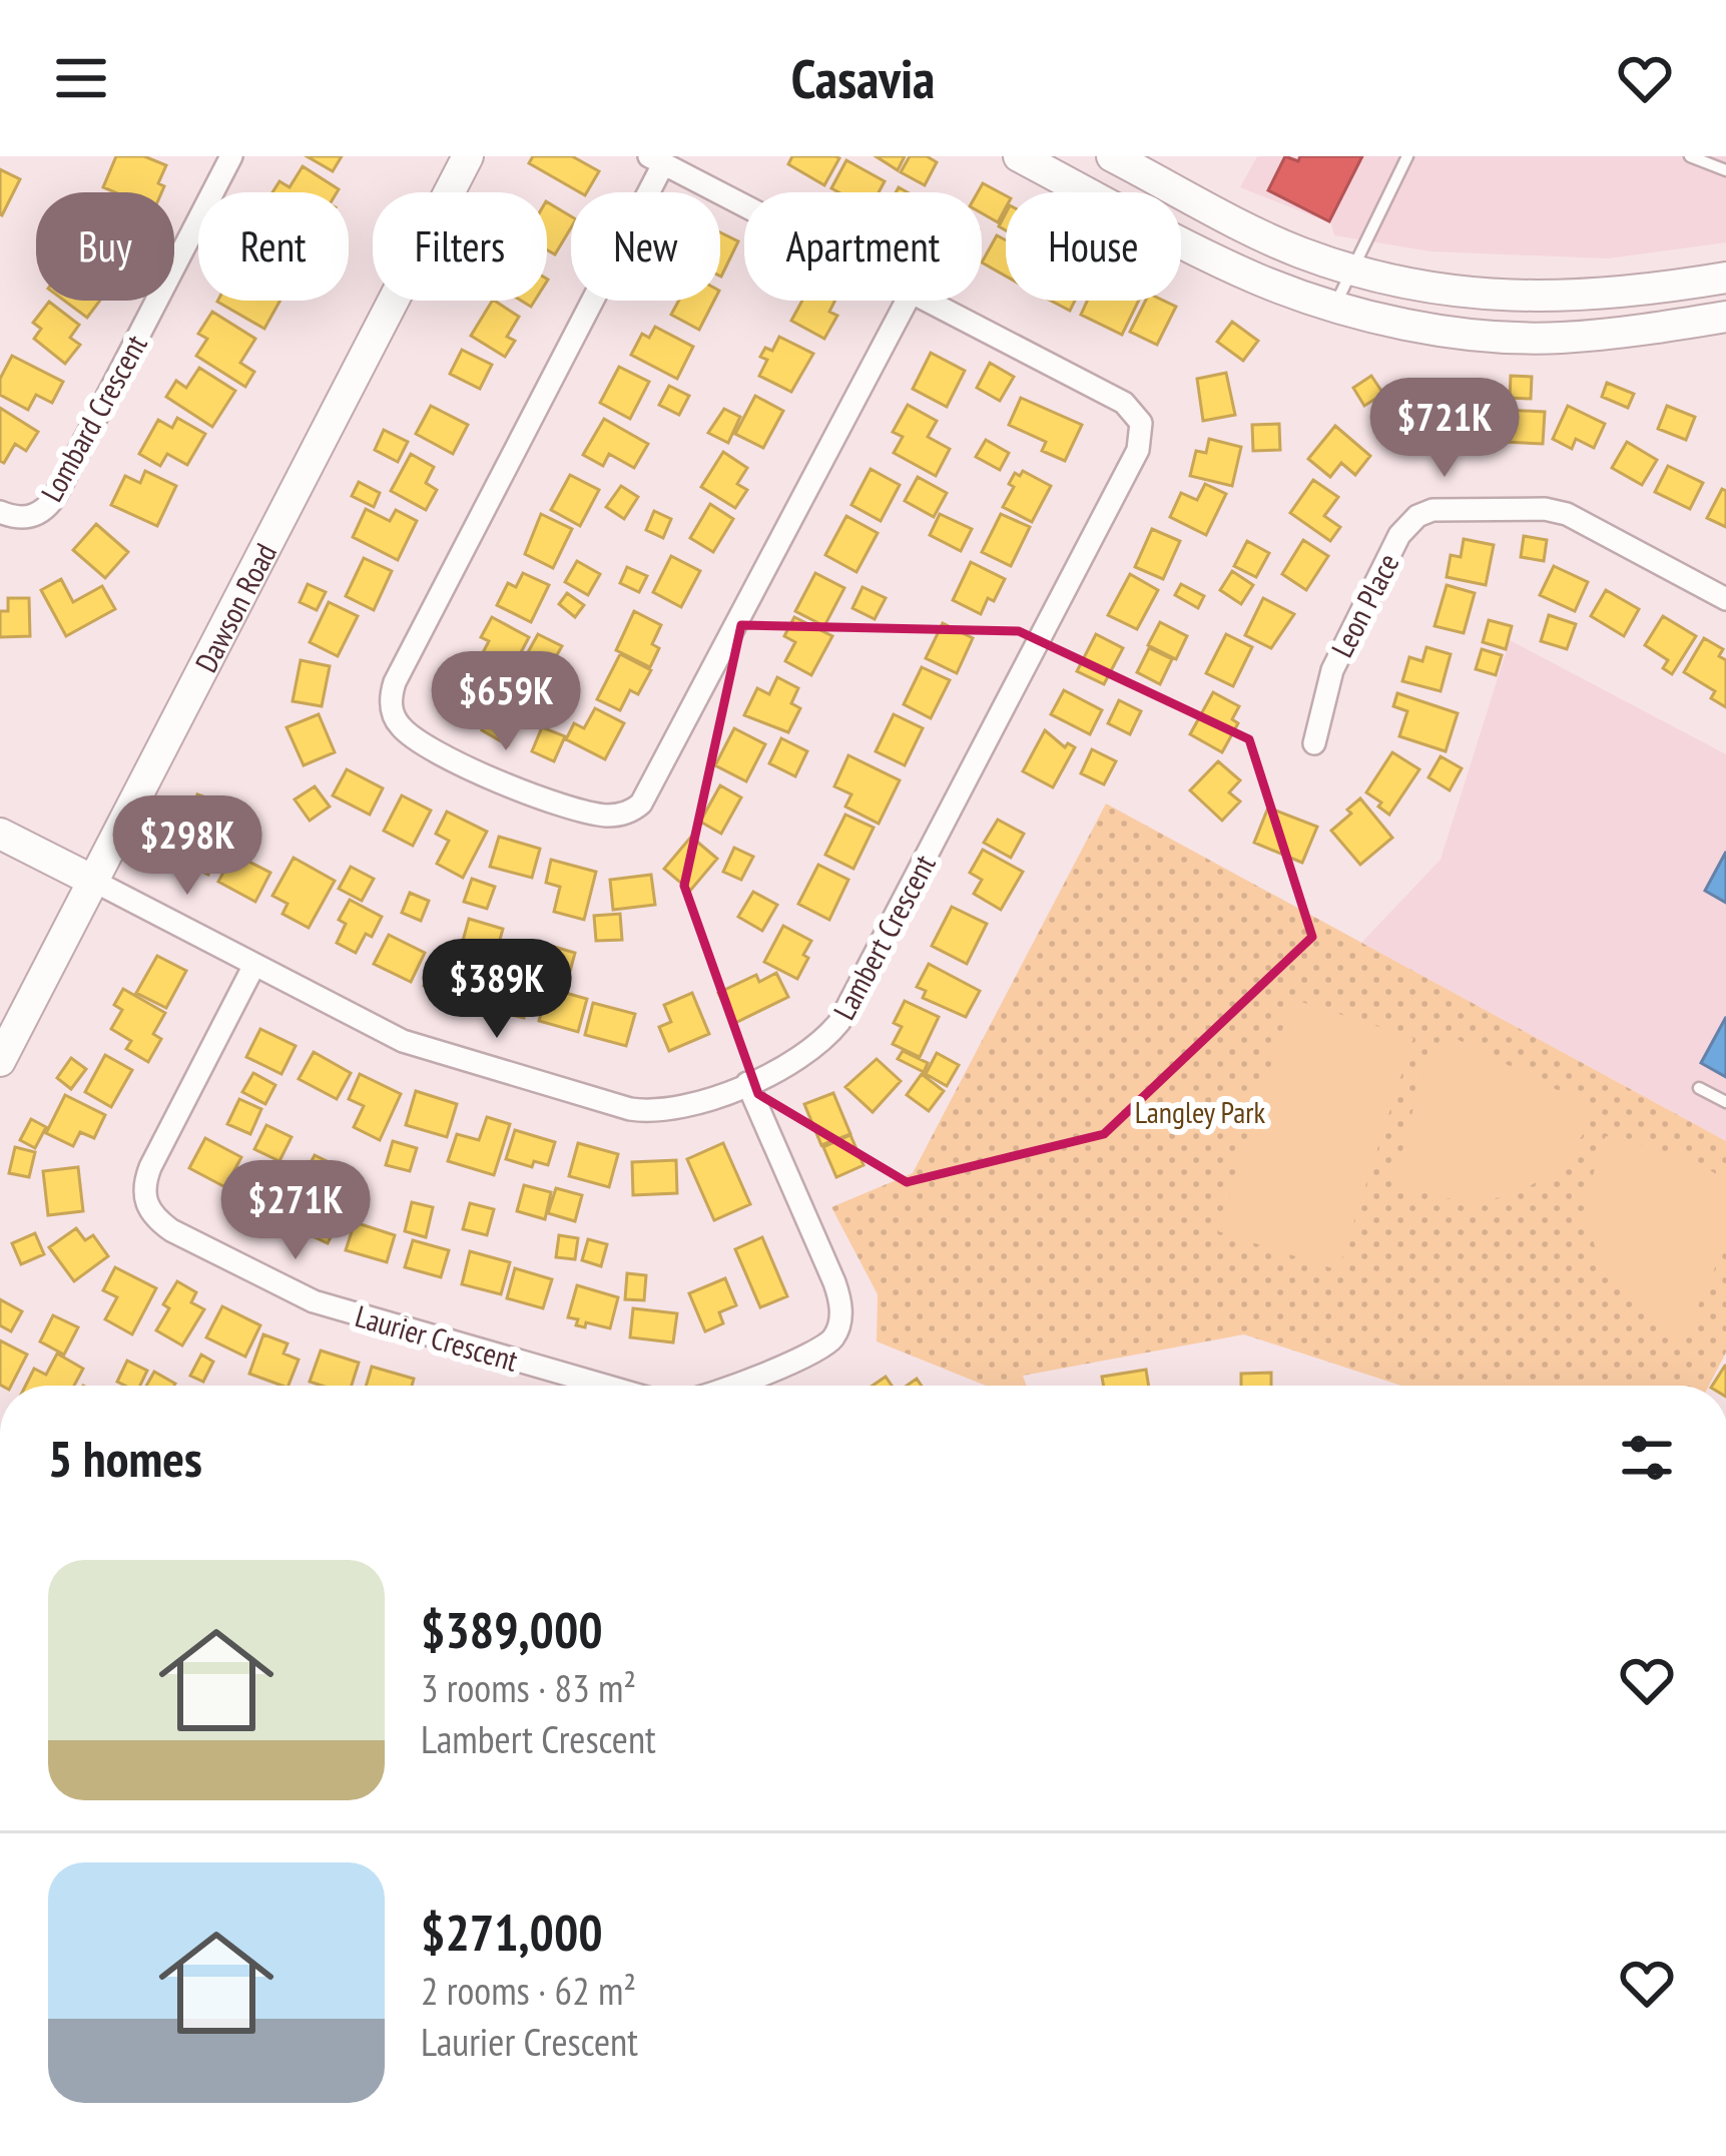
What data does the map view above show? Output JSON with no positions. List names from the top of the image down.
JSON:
{
  "streets": {
    "main road": ["Dawson Road"],
    "street": [
      "Lombard Crescent",
      "Leon Place",
      "Lambert Crescent",
      "Laurier Crescent"
    ]
  },
  "crossings": [
    ["Dawson Road", "Lambert Crescent"],
    ["Lambert Crescent", "Laurier Crescent"]
  ],
  "parks": ["Langley Park"],
  "page": {
    "header": "Casavia",
    "chip": [
      "Buy",
      "Rent",
      "Filters",
      "New",
      "Apartment",
      "House"
    ],
    "price": [
      "$721K",
      "$659K",
      "$298K",
      "$389K",
      "$271K"
    ],
    "heading": "5 homes",
    "list": [
      {
        "name": "$389,000",
        "note": "3 rooms · 83 m² · Lambert Crescent"
      },
      {
        "name": "$271,000",
        "note": "2 rooms · 62 m² · Laurier Crescent"
      }
    ]
  }
}
